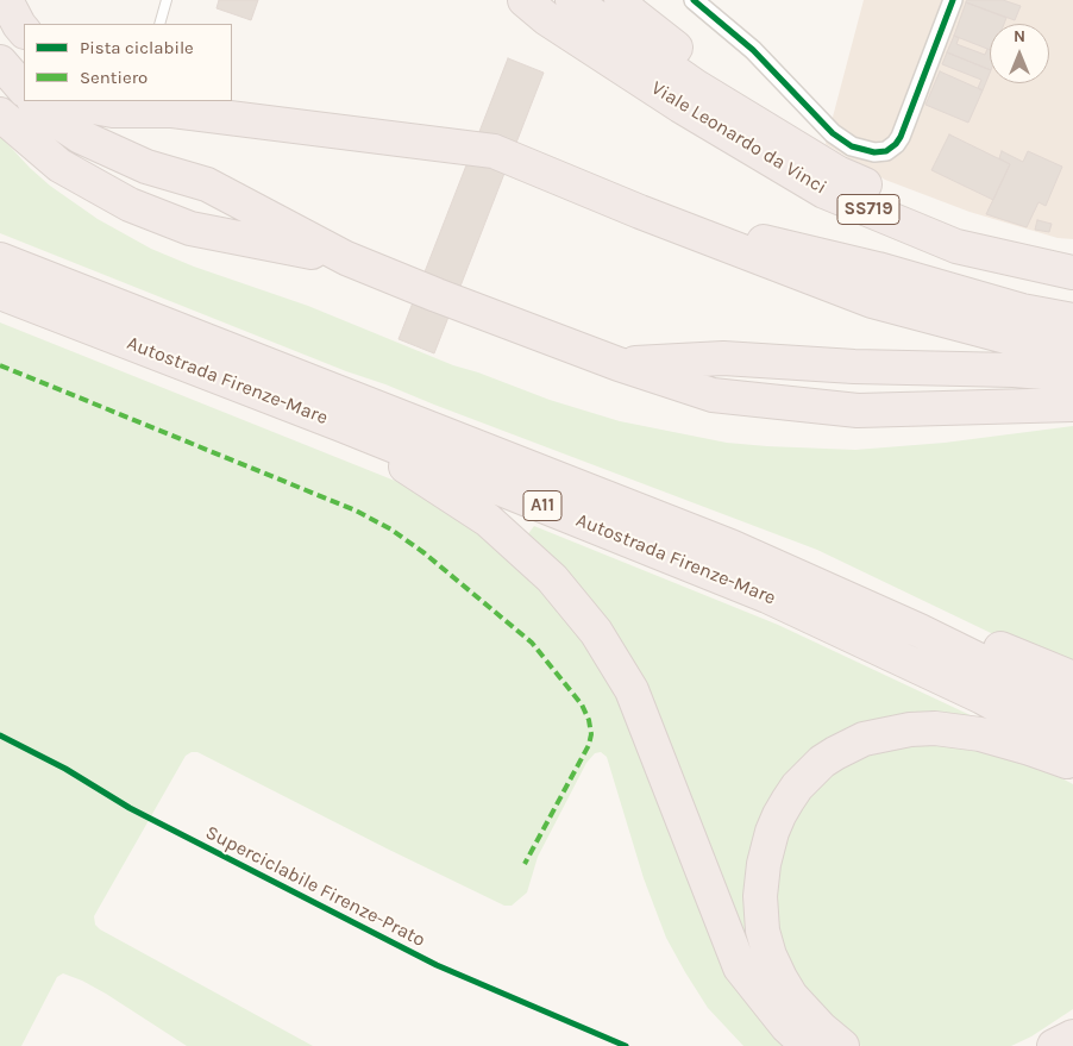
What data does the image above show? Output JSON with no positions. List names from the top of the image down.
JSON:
{
  "streets": {
    "highway": [
      "Viale Leonardo da Vinci",
      "SS719",
      "Autostrada Firenze-Mare",
      "A11"
    ],
    "cycle path": ["Superciclabile Firenze-Prato"]
  },
  "legend": ["Pista ciclabile", "Sentiero"],
  "north": "top"
}
